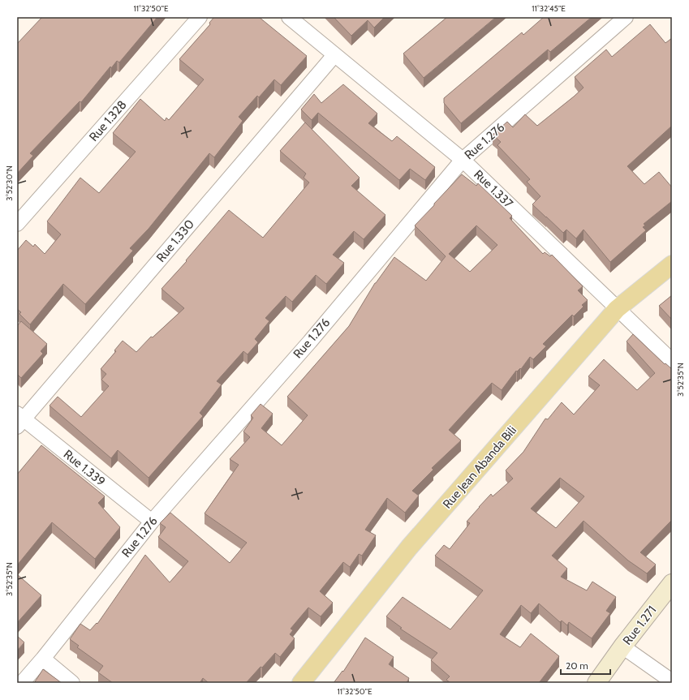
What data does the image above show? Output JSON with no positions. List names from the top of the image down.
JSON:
{
  "streets": {
    "main road": ["Rue Jean Abanda Bili"],
    "street": [
      "Rue 1.328",
      "Rue 1.276",
      "Rue 1.337",
      "Rue 1.330",
      "Rue 1.339",
      "Rue 1.271"
    ]
  },
  "crossings": [
    ["Rue 1.276", "Rue 1.337"],
    ["Rue 1.276", "Rue 1.339"],
    ["Rue 1.337", "Rue 1.330"],
    ["Rue 1.337", "Rue Jean Abanda Bili"],
    ["Rue 1.330", "Rue 1.339"]
  ],
  "scale_bar": "20 m",
  "coordinates": [
    "11°32'50\"E",
    "11°32'45\"E",
    "3°52'30\"N",
    "3°52'35\"N"
  ]
}
